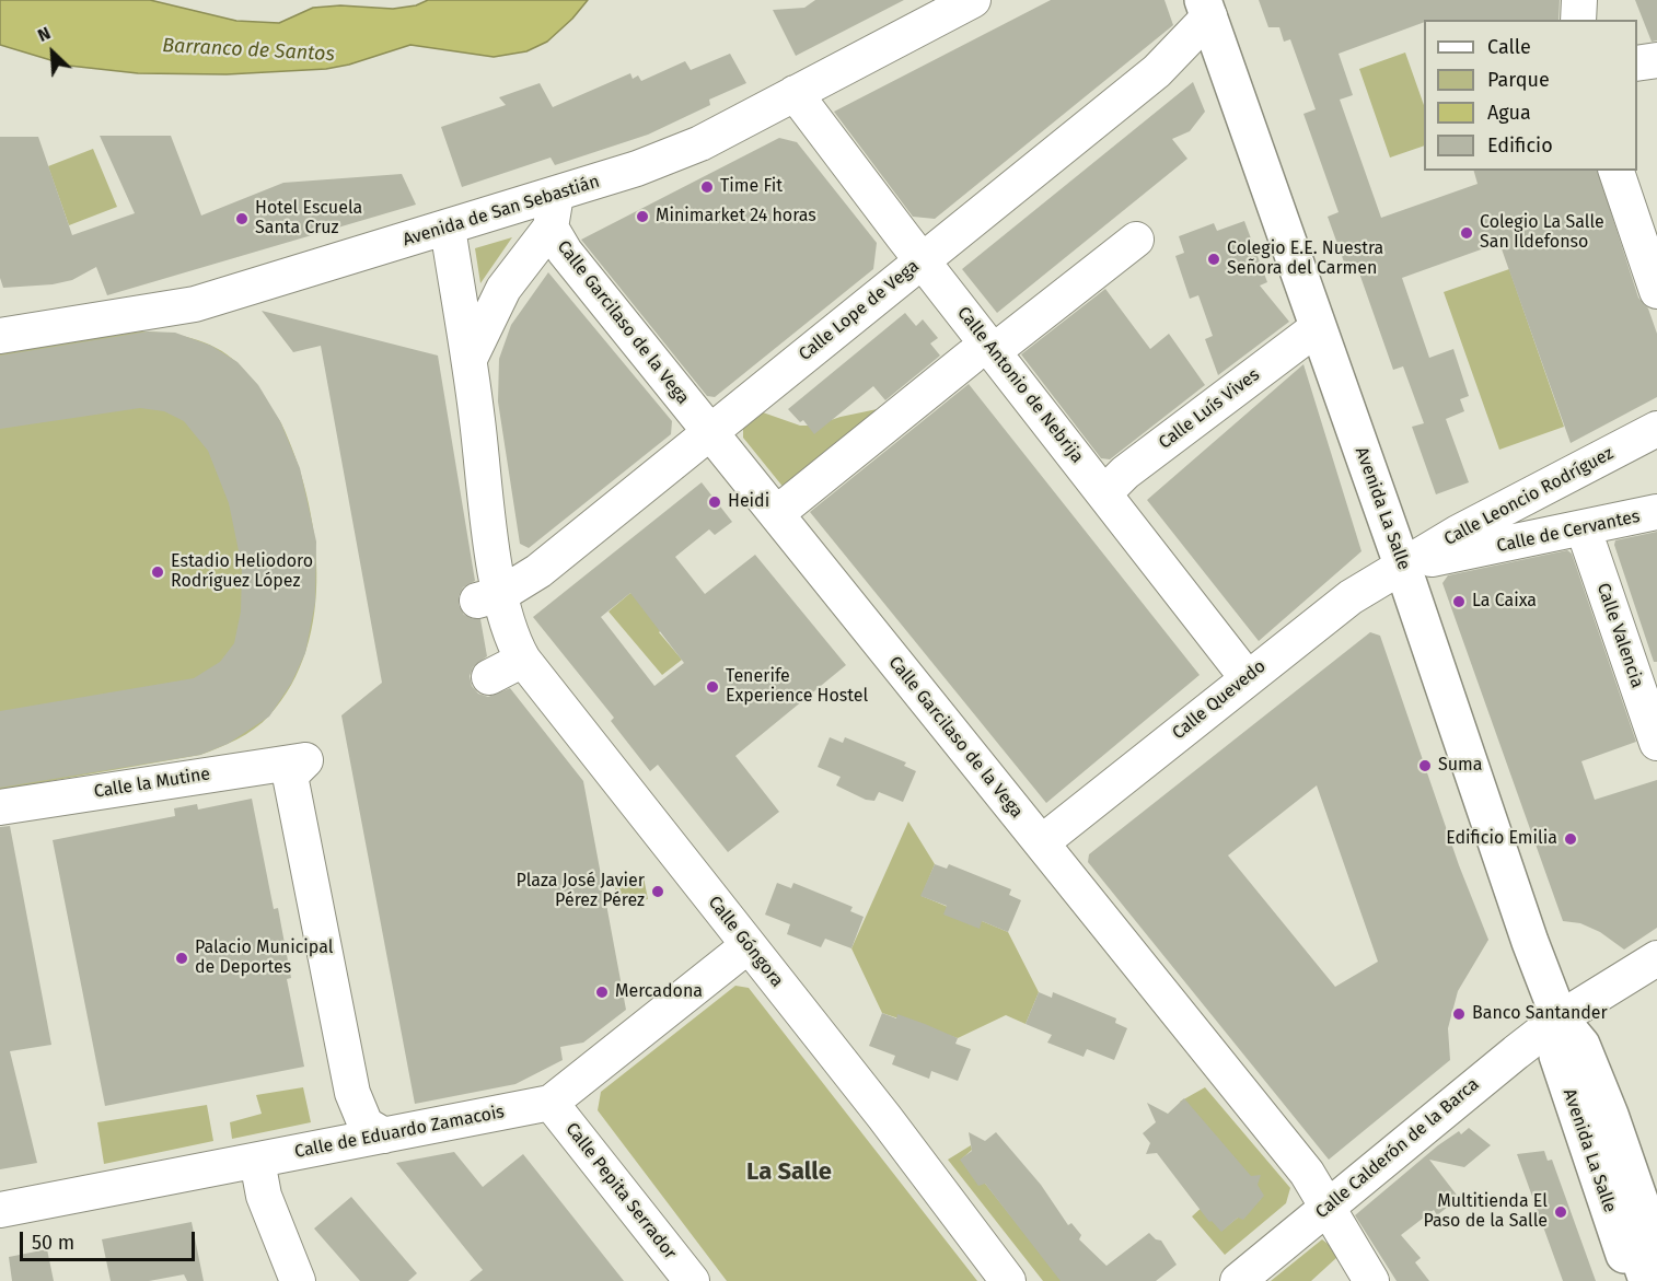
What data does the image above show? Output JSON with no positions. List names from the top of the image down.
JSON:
{
  "streets": {
    "main road": ["Avenida La Salle"],
    "street": [
      "Avenida de San Sebastián",
      "Calle Lope de Vega",
      "Calle Garcilaso de la Vega",
      "Calle Antonio de Nebrija",
      "Calle Luís Vives",
      "Calle Leoncio Rodríguez",
      "Calle de Cervantes",
      "Calle Valencia",
      "Calle Quevedo",
      "Calle la Mutine",
      "Calle Góngora",
      "Calle de Eduardo Zamacois",
      "Calle Calderón de la Barca",
      "Calle Pepita Serrador"
    ]
  },
  "crossings": [
    ["Avenida de San Sebastián", "Calle Garcilaso de la Vega"],
    ["Avenida de San Sebastián", "Calle Antonio de Nebrija"],
    ["Avenida de San Sebastián", "Calle Góngora"],
    ["Calle Lope de Vega", "Calle Garcilaso de la Vega"],
    ["Calle Lope de Vega", "Calle Antonio de Nebrija"],
    ["Calle Lope de Vega", "Avenida La Salle"],
    ["Calle Lope de Vega", "Calle Góngora"],
    ["Calle Garcilaso de la Vega", "Calle Quevedo"],
    ["Calle Garcilaso de la Vega", "Calle Calderón de la Barca"],
    ["Calle Antonio de Nebrija", "Calle Luís Vives"],
    ["Calle Antonio de Nebrija", "Calle Quevedo"],
    ["Calle Luís Vives", "Avenida La Salle"],
    ["Calle Leoncio Rodríguez", "Avenida La Salle"],
    ["Calle Leoncio Rodríguez", "Calle de Cervantes"],
    ["Calle Leoncio Rodríguez", "Calle Quevedo"],
    ["Avenida La Salle", "Calle de Cervantes"],
    ["Avenida La Salle", "Calle Quevedo"],
    ["Avenida La Salle", "Calle Calderón de la Barca"],
    ["Calle de Cervantes", "Calle Valencia"],
    ["Calle de Cervantes", "Calle Quevedo"],
    ["Calle la Mutine", "Calle de Eduardo Zamacois"],
    ["Calle Góngora", "Calle de Eduardo Zamacois"],
    ["Calle de Eduardo Zamacois", "Calle Pepita Serrador"]
  ],
  "districts": ["La Salle"],
  "water": ["Barranco de Santos"],
  "places": [
    "Time Fit",
    "Minimarket 24 horas",
    "Hotel Escuela Santa Cruz",
    "Colegio La Salle San Ildefonso",
    "Colegio E.E. Nuestra Señora del Carmen",
    "Heidi",
    "Estadio Heliodoro Rodríguez López",
    "La Caixa",
    "Tenerife Experience Hostel",
    "Suma",
    "Edificio Emilia",
    "Plaza José Javier Pérez Pérez",
    "Palacio Municipal de Deportes",
    "Mercadona",
    "Banco Santander",
    "Multitienda El Paso de la Salle"
  ],
  "legend": [
    "Calle",
    "Parque",
    "Agua",
    "Edificio"
  ],
  "scale_bar": "50 m",
  "north": "top left"
}
